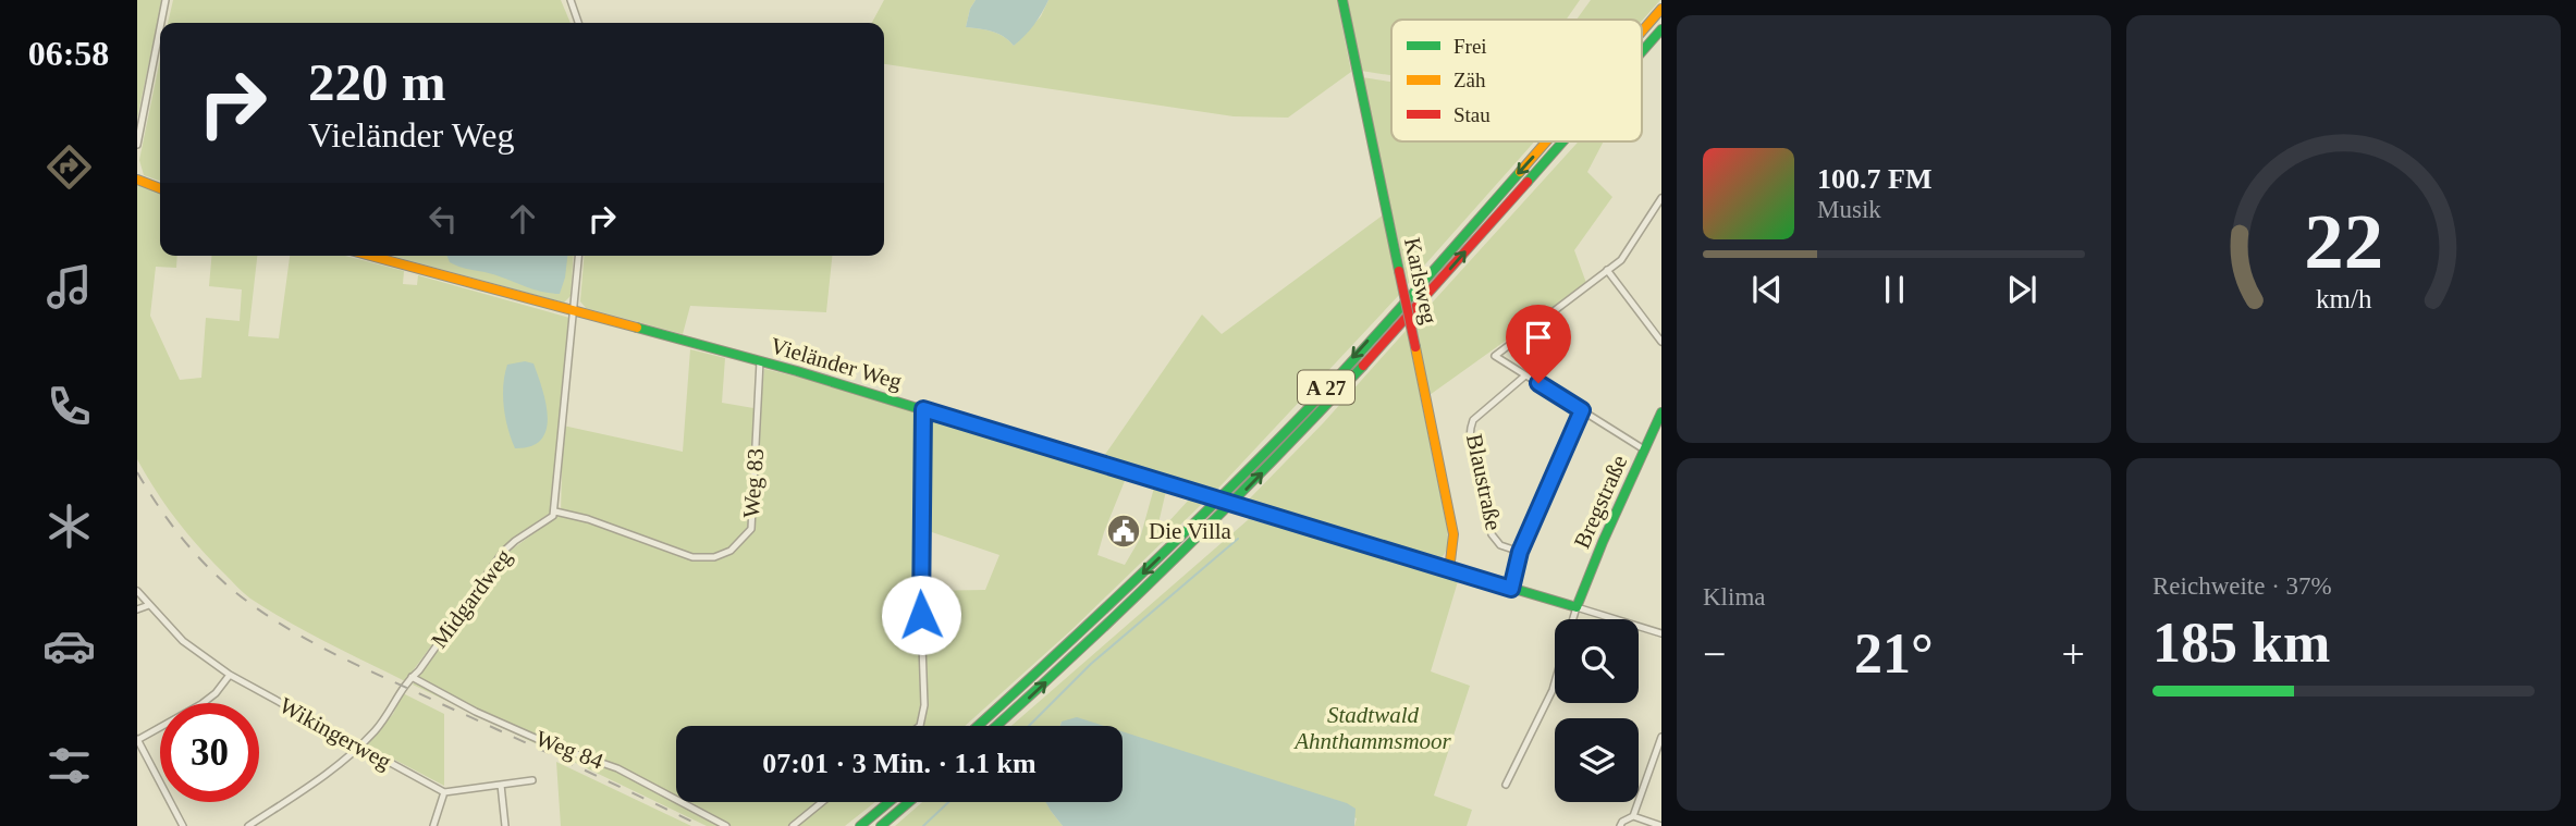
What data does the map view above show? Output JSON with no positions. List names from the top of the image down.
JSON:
{
  "streets": {
    "main road": [
      "Karlsweg",
      "Vieländer Weg",
      "A 27",
      "Bregstraße"
    ],
    "street": [
      "Blaustraße",
      "Weg 83",
      "Midgardweg",
      "Wikingerweg",
      "Weg 84"
    ]
  },
  "crossings": [
    ["Karlsweg", "Vieländer Weg"],
    ["Vieländer Weg", "Weg 83"],
    ["Vieländer Weg", "Bregstraße"],
    ["Weg 83", "Midgardweg"],
    ["Midgardweg", "Wikingerweg"],
    ["Midgardweg", "Weg 84"]
  ],
  "parks": ["Stadtwald Ahnthammsmoor"],
  "places": {
    "public building": ["Die Villa"]
  },
  "legend": ["Frei", "Zäh", "Stau"],
  "page": {
    "tabs": "06:58",
    "turn": ["220 m", "Vieländer Weg"],
    "song": ["100.7 FM", "Musik"],
    "tile": [
      "Klima",
      ["Reichweite · 37%", "185 km"]
    ],
    "heat": ["−", "21°", "+"],
    "limit": "30",
    "trip": "07:01 · 3 Min. · 1.1 km",
    "gauge": ["22", "km/h"]
  }
}
